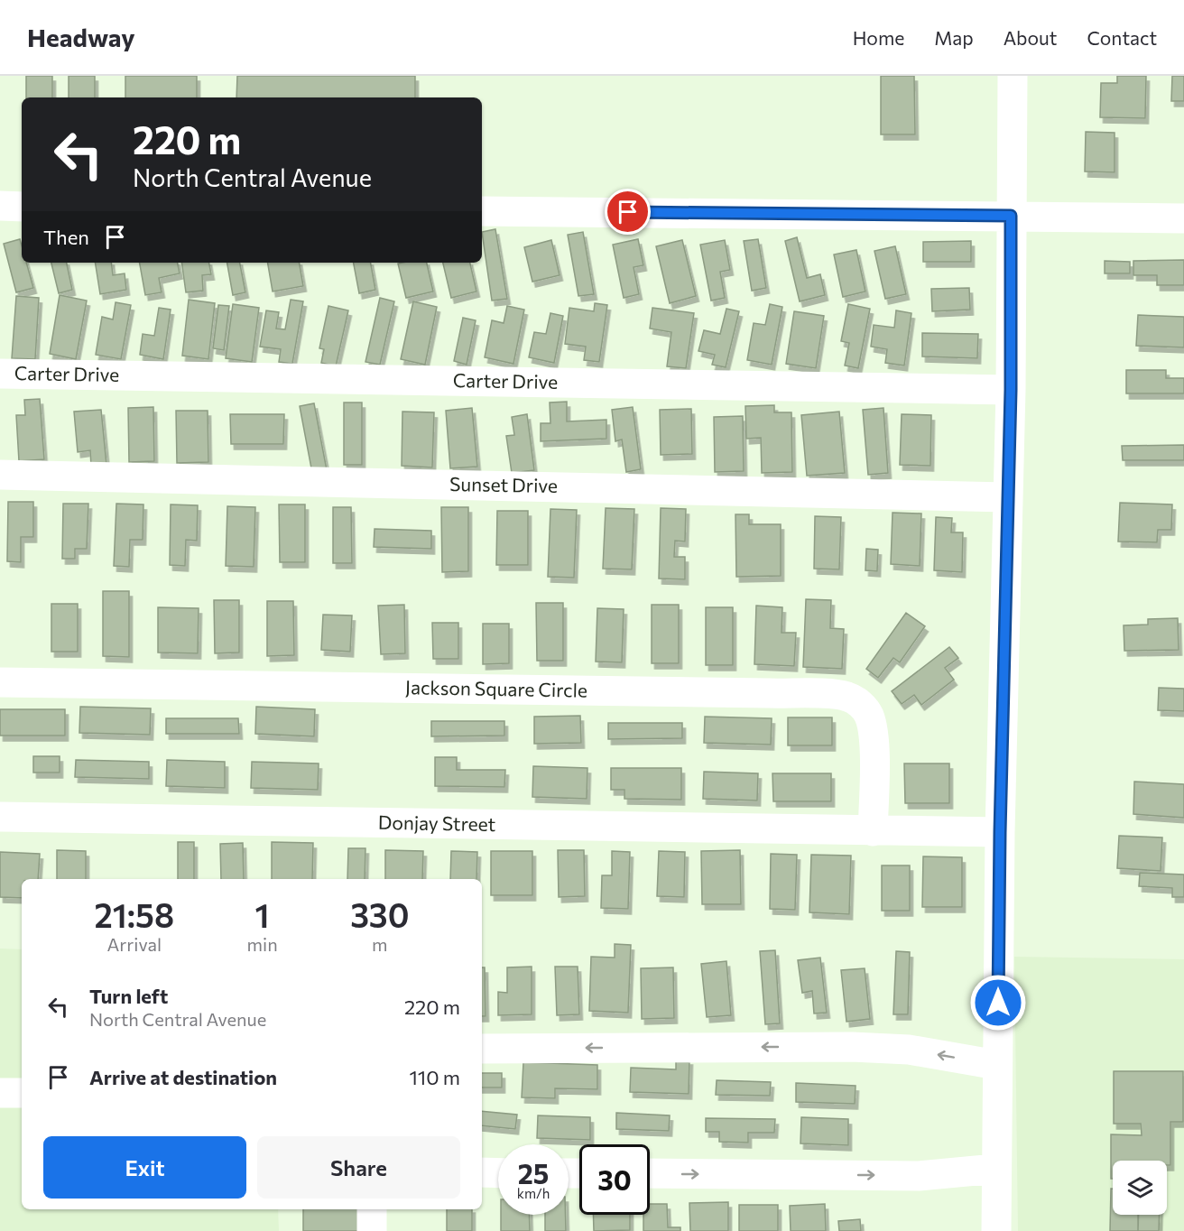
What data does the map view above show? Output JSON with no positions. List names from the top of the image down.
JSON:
{
  "streets": {
    "street": [
      "Carter Drive",
      "Sunset Drive",
      "Jackson Square Circle",
      "Donjay Street"
    ]
  },
  "crossings": [
    ["Jackson Square Circle", "Donjay Street"]
  ],
  "page": {
    "header": "Headway",
    "nav": [
      "Home",
      "Map",
      "About",
      "Contact"
    ],
    "turn": ["220 m", "North Central Avenue"],
    "then": "Then",
    "eta": [
      "21:58",
      "Arrival",
      "1",
      "min",
      "330",
      "m"
    ],
    "list": [
      {
        "name": "Turn left",
        "note": "North Central Avenue",
        "value": "220 m"
      },
      {
        "name": "Arrive at destination",
        "value": "110 m"
      }
    ],
    "buttons": ["Exit", "Share"],
    "speed": "25 km/h",
    "limit": "30"
  }
}
